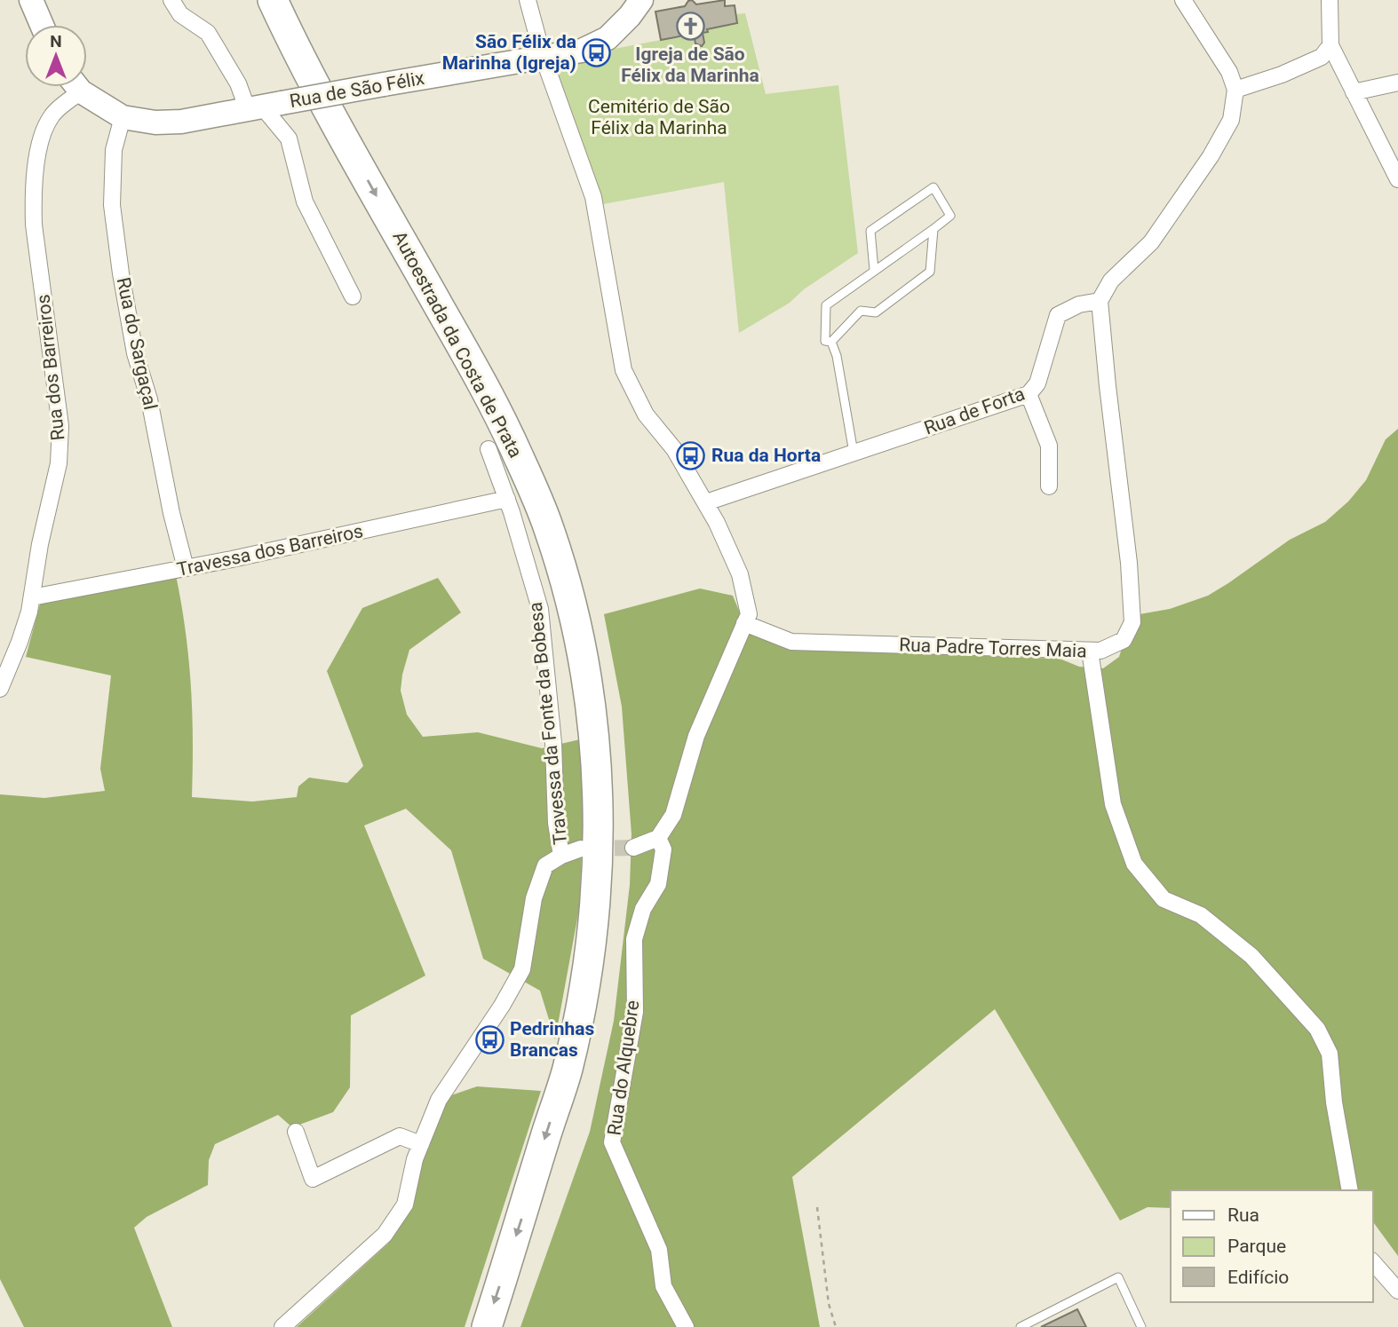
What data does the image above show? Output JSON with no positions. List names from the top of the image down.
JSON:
{
  "streets": {
    "highway": ["Autoestrada da Costa de Prata"],
    "main road": ["Rua de São Félix"],
    "street": [
      "Rua do Sargaçal",
      "Rua dos Barreiros",
      "Rua de Forta",
      "Travessa dos Barreiros",
      "Rua Padre Torres Maia",
      "Travessa da Fonte da Bobesa",
      "Rua do Alquebre"
    ]
  },
  "crossings": [
    ["Rua de São Félix", "Rua do Sargaçal"],
    ["Rua do Sargaçal", "Travessa dos Barreiros"],
    ["Rua dos Barreiros", "Travessa dos Barreiros"],
    ["Rua de Forta", "Rua Padre Torres Maia"],
    ["Travessa dos Barreiros", "Travessa da Fonte da Bobesa"]
  ],
  "parks": ["Cemitério de São Félix da Marinha"],
  "places": {
    "church": ["Igreja de São Félix da Marinha"],
    "bus stop": ["São Félix da Marinha (Igreja)", "Rua da Horta", "Pedrinhas Brancas"]
  },
  "legend": ["Rua", "Parque", "Edifício"],
  "north": "top"
}
